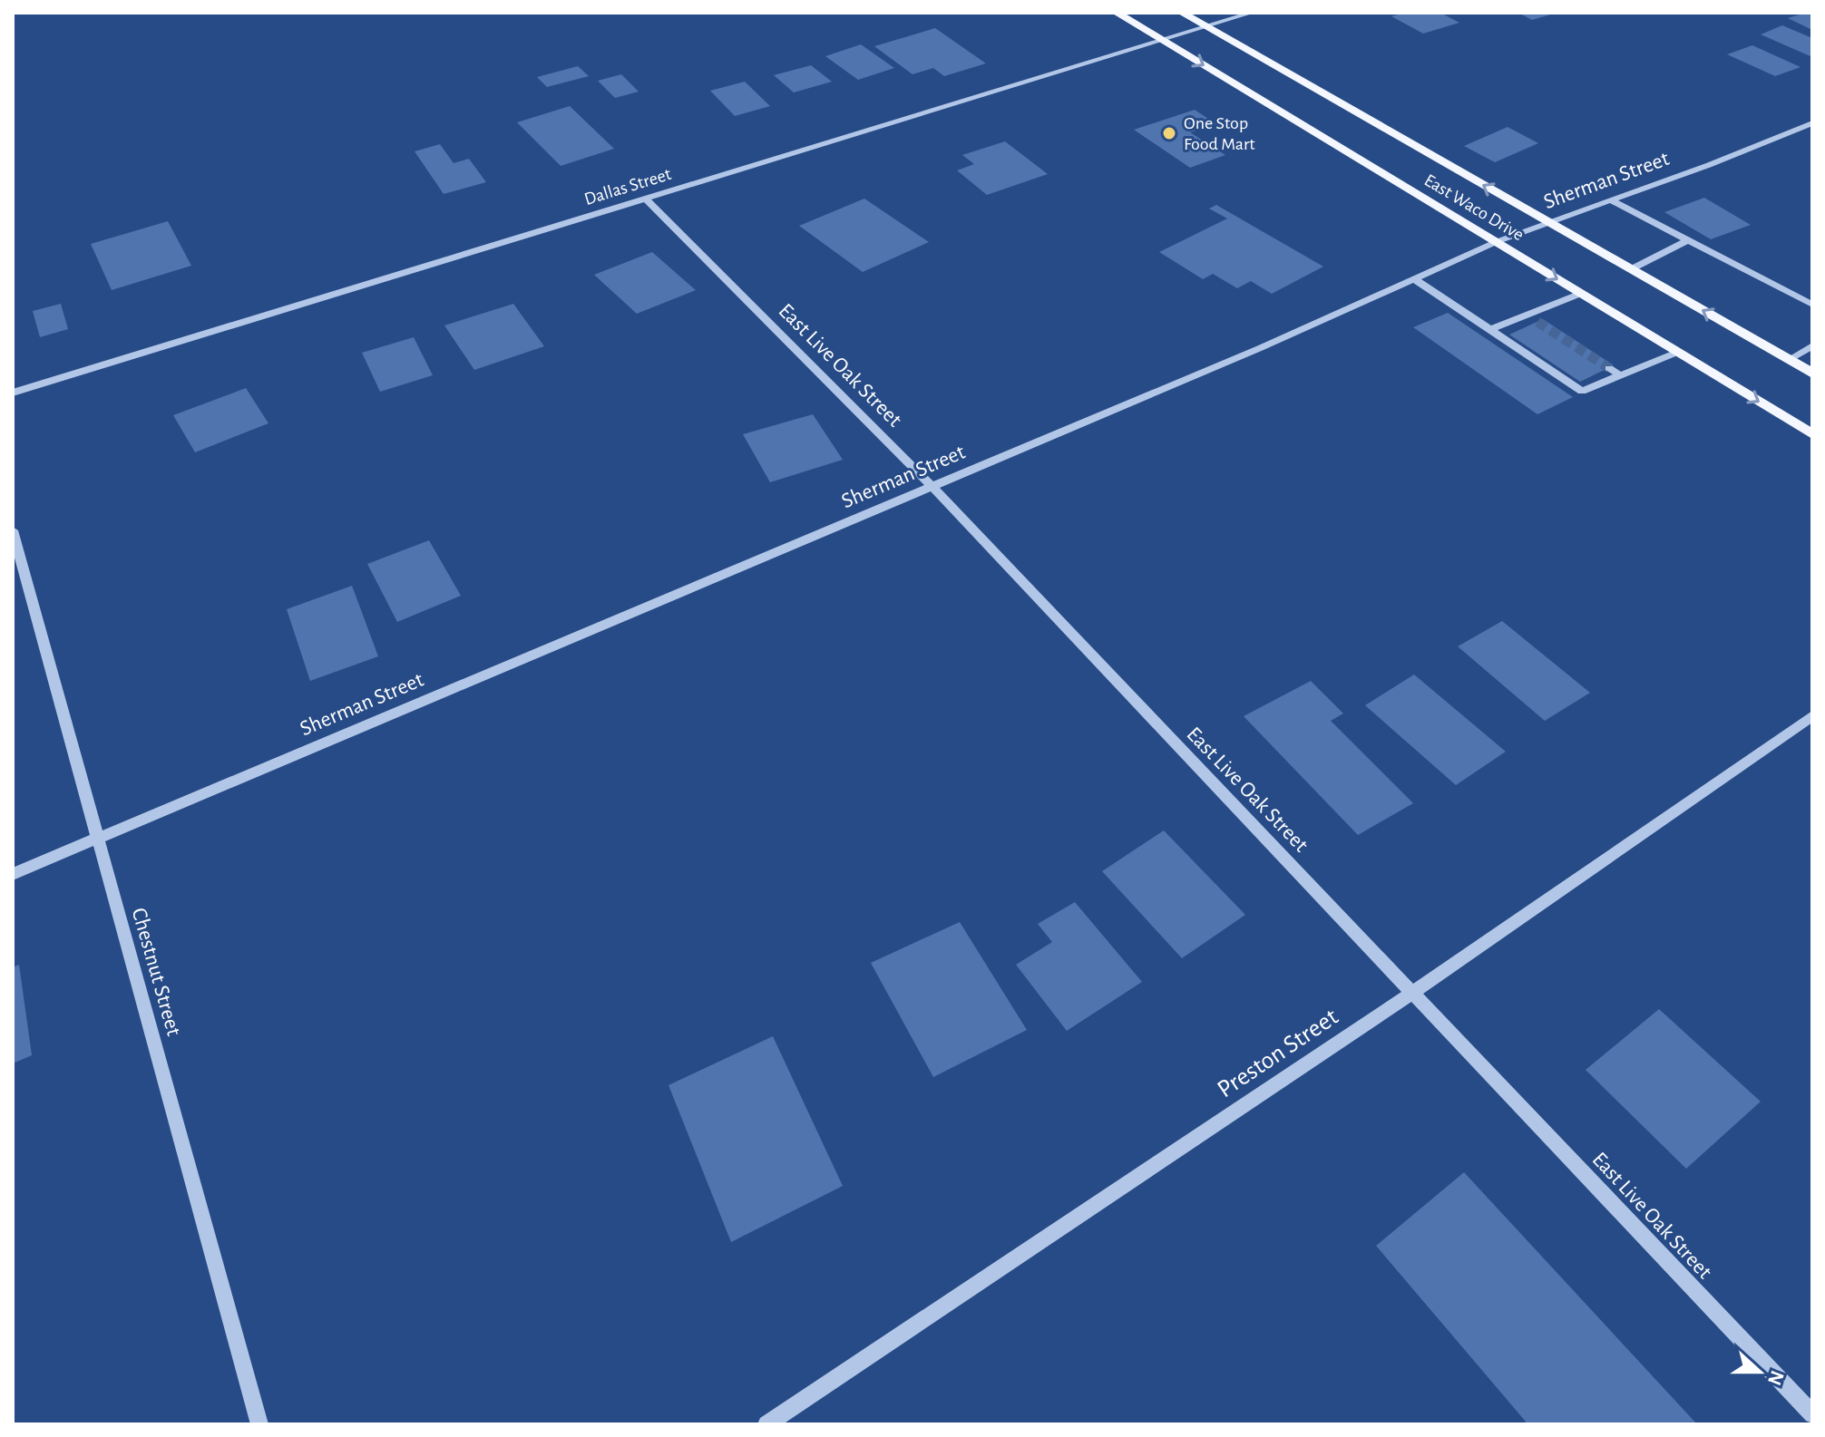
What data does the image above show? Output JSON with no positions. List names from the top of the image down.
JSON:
{
  "streets": {
    "main road": ["East Waco Drive"],
    "street": [
      "Sherman Street",
      "Dallas Street",
      "East Live Oak Street",
      "Chestnut Street",
      "Preston Street"
    ]
  },
  "crossings": [
    ["Sherman Street", "East Waco Drive"],
    ["Sherman Street", "East Live Oak Street"],
    ["Sherman Street", "Chestnut Street"],
    ["Dallas Street", "East Waco Drive"],
    ["Dallas Street", "East Live Oak Street"],
    ["East Live Oak Street", "Preston Street"]
  ],
  "places": ["One Stop Food Mart"],
  "north": "right"
}
